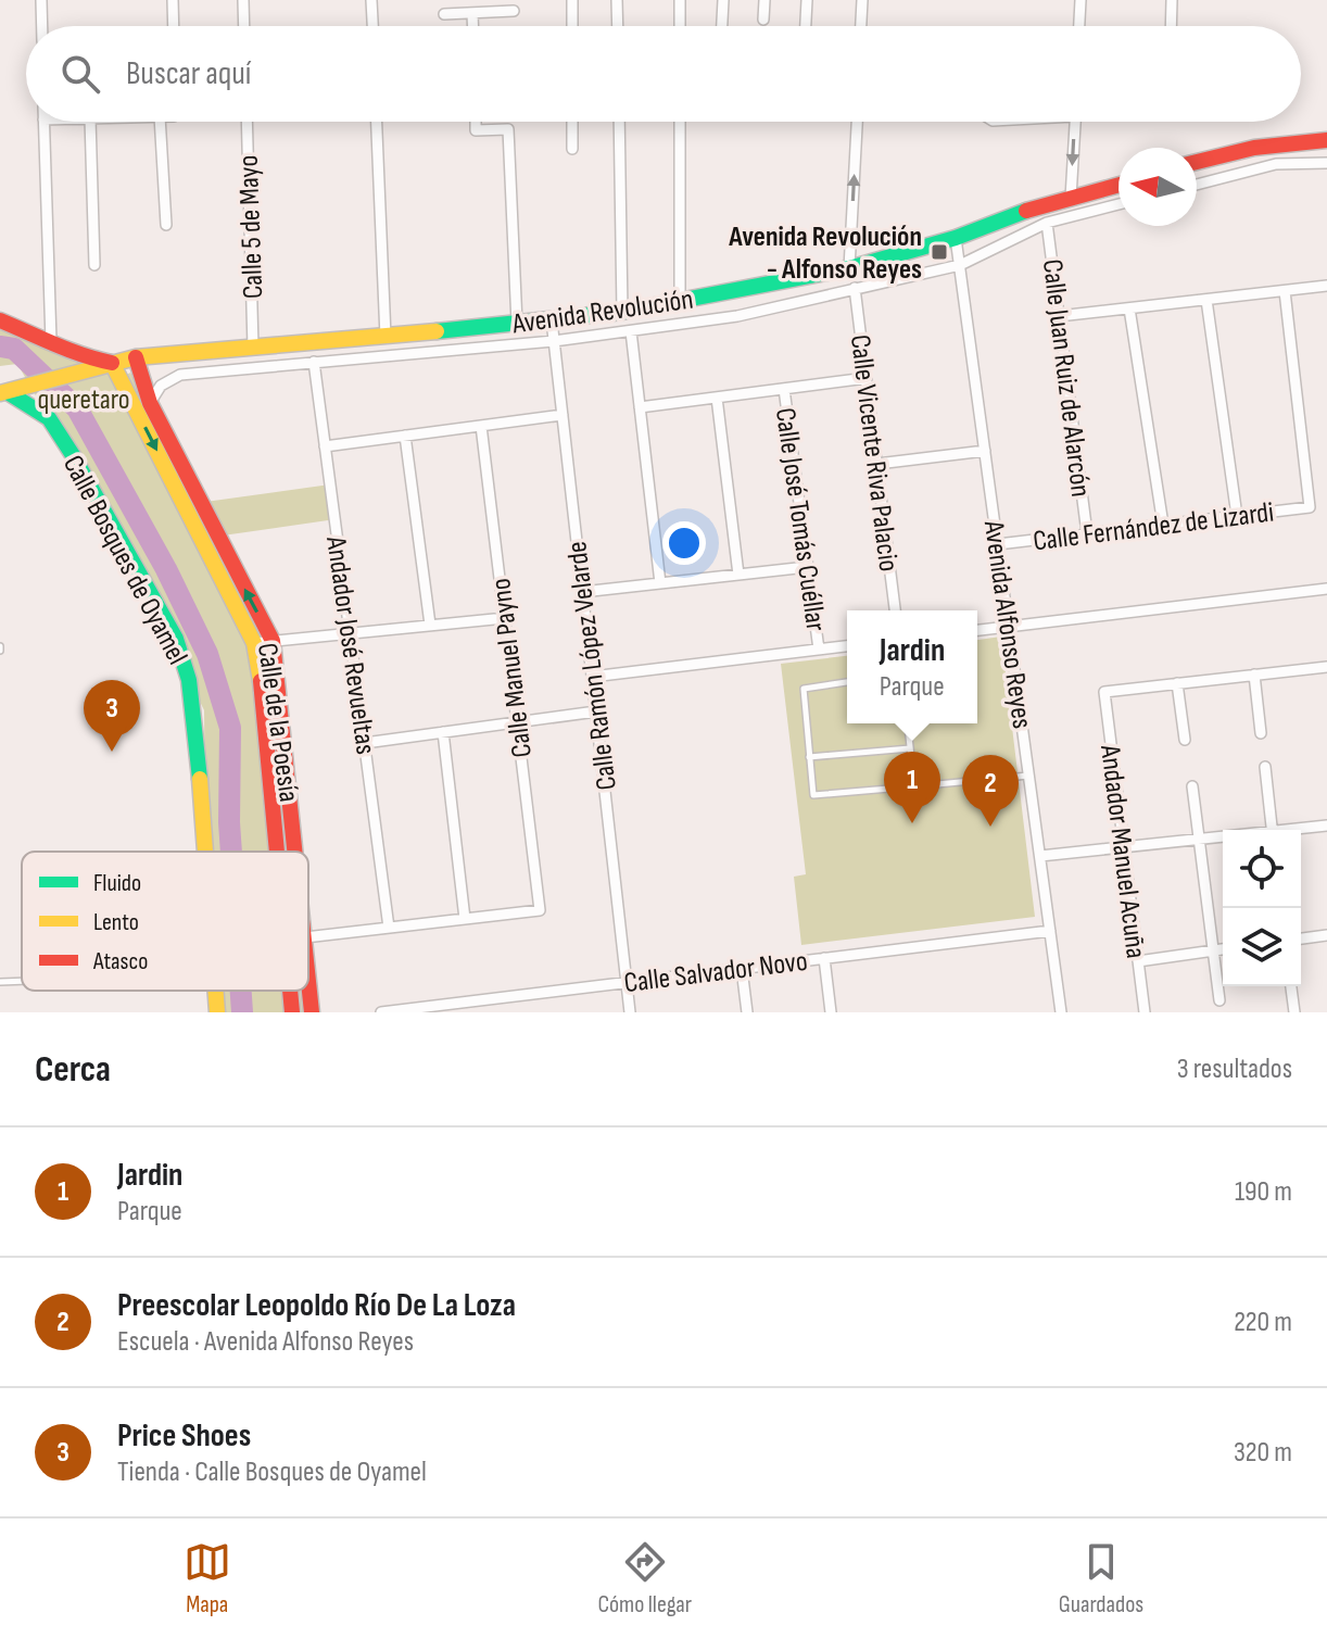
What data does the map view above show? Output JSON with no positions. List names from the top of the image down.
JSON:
{
  "streets": {
    "main road": ["Avenida Revolución", "Calle Bosques de Oyamel", "Calle de la Poesía"],
    "street": [
      "Calle 5 de Mayo",
      "Calle Juan Ruiz de Alarcón",
      "Calle Vicente Riva Palacio",
      "Calle José Tomás Cuéllar",
      "Calle Fernández de Lizardi",
      "Avenida Alfonso Reyes",
      "Andador José Revueltas",
      "Calle Ramón López Velarde",
      "Calle Manuel Payno",
      "Andador Manuel Acuña",
      "Calle Salvador Novo"
    ]
  },
  "crossings": [
    ["Calle 5 de Mayo", "Avenida Revolución"],
    ["Avenida Revolución", "Calle Juan Ruiz de Alarcón"],
    ["Avenida Revolución", "Calle Vicente Riva Palacio"],
    ["Avenida Revolución", "Calle Bosques de Oyamel"],
    ["Avenida Revolución", "Avenida Alfonso Reyes"],
    ["Avenida Revolución", "Andador José Revueltas"],
    ["Avenida Revolución", "Calle Ramón López Velarde"],
    ["Avenida Revolución", "Calle de la Poesía"],
    ["Calle Juan Ruiz de Alarcón", "Calle Fernández de Lizardi"],
    ["Calle Fernández de Lizardi", "Avenida Alfonso Reyes"],
    ["Avenida Alfonso Reyes", "Calle Salvador Novo"],
    ["Calle Ramón López Velarde", "Calle Salvador Novo"]
  ],
  "parks": ["queretaro"],
  "places": {
    "transit": ["Avenida Revolución - Alfonso Reyes"]
  },
  "legend": ["Fluido", "Lento", "Atasco"],
  "north": "left",
  "page": {
    "search": "Buscar aquí",
    "popup": ["Jardin", "Parque"],
    "pins": ["3", "1", "2"],
    "heading": ["Cerca", "3 resultados"],
    "list": [
      {
        "mark": "1",
        "name": "Jardin",
        "note": "Parque",
        "value": "190 m"
      },
      {
        "mark": "2",
        "name": "Preescolar Leopoldo Río De La Loza",
        "note": "Escuela · Avenida Alfonso Reyes",
        "value": "220 m"
      },
      {
        "mark": "3",
        "name": "Price Shoes",
        "note": "Tienda · Calle Bosques de Oyamel",
        "value": "320 m"
      }
    ],
    "nav": ["Mapa", "Cómo llegar", "Guardados"]
  }
}
